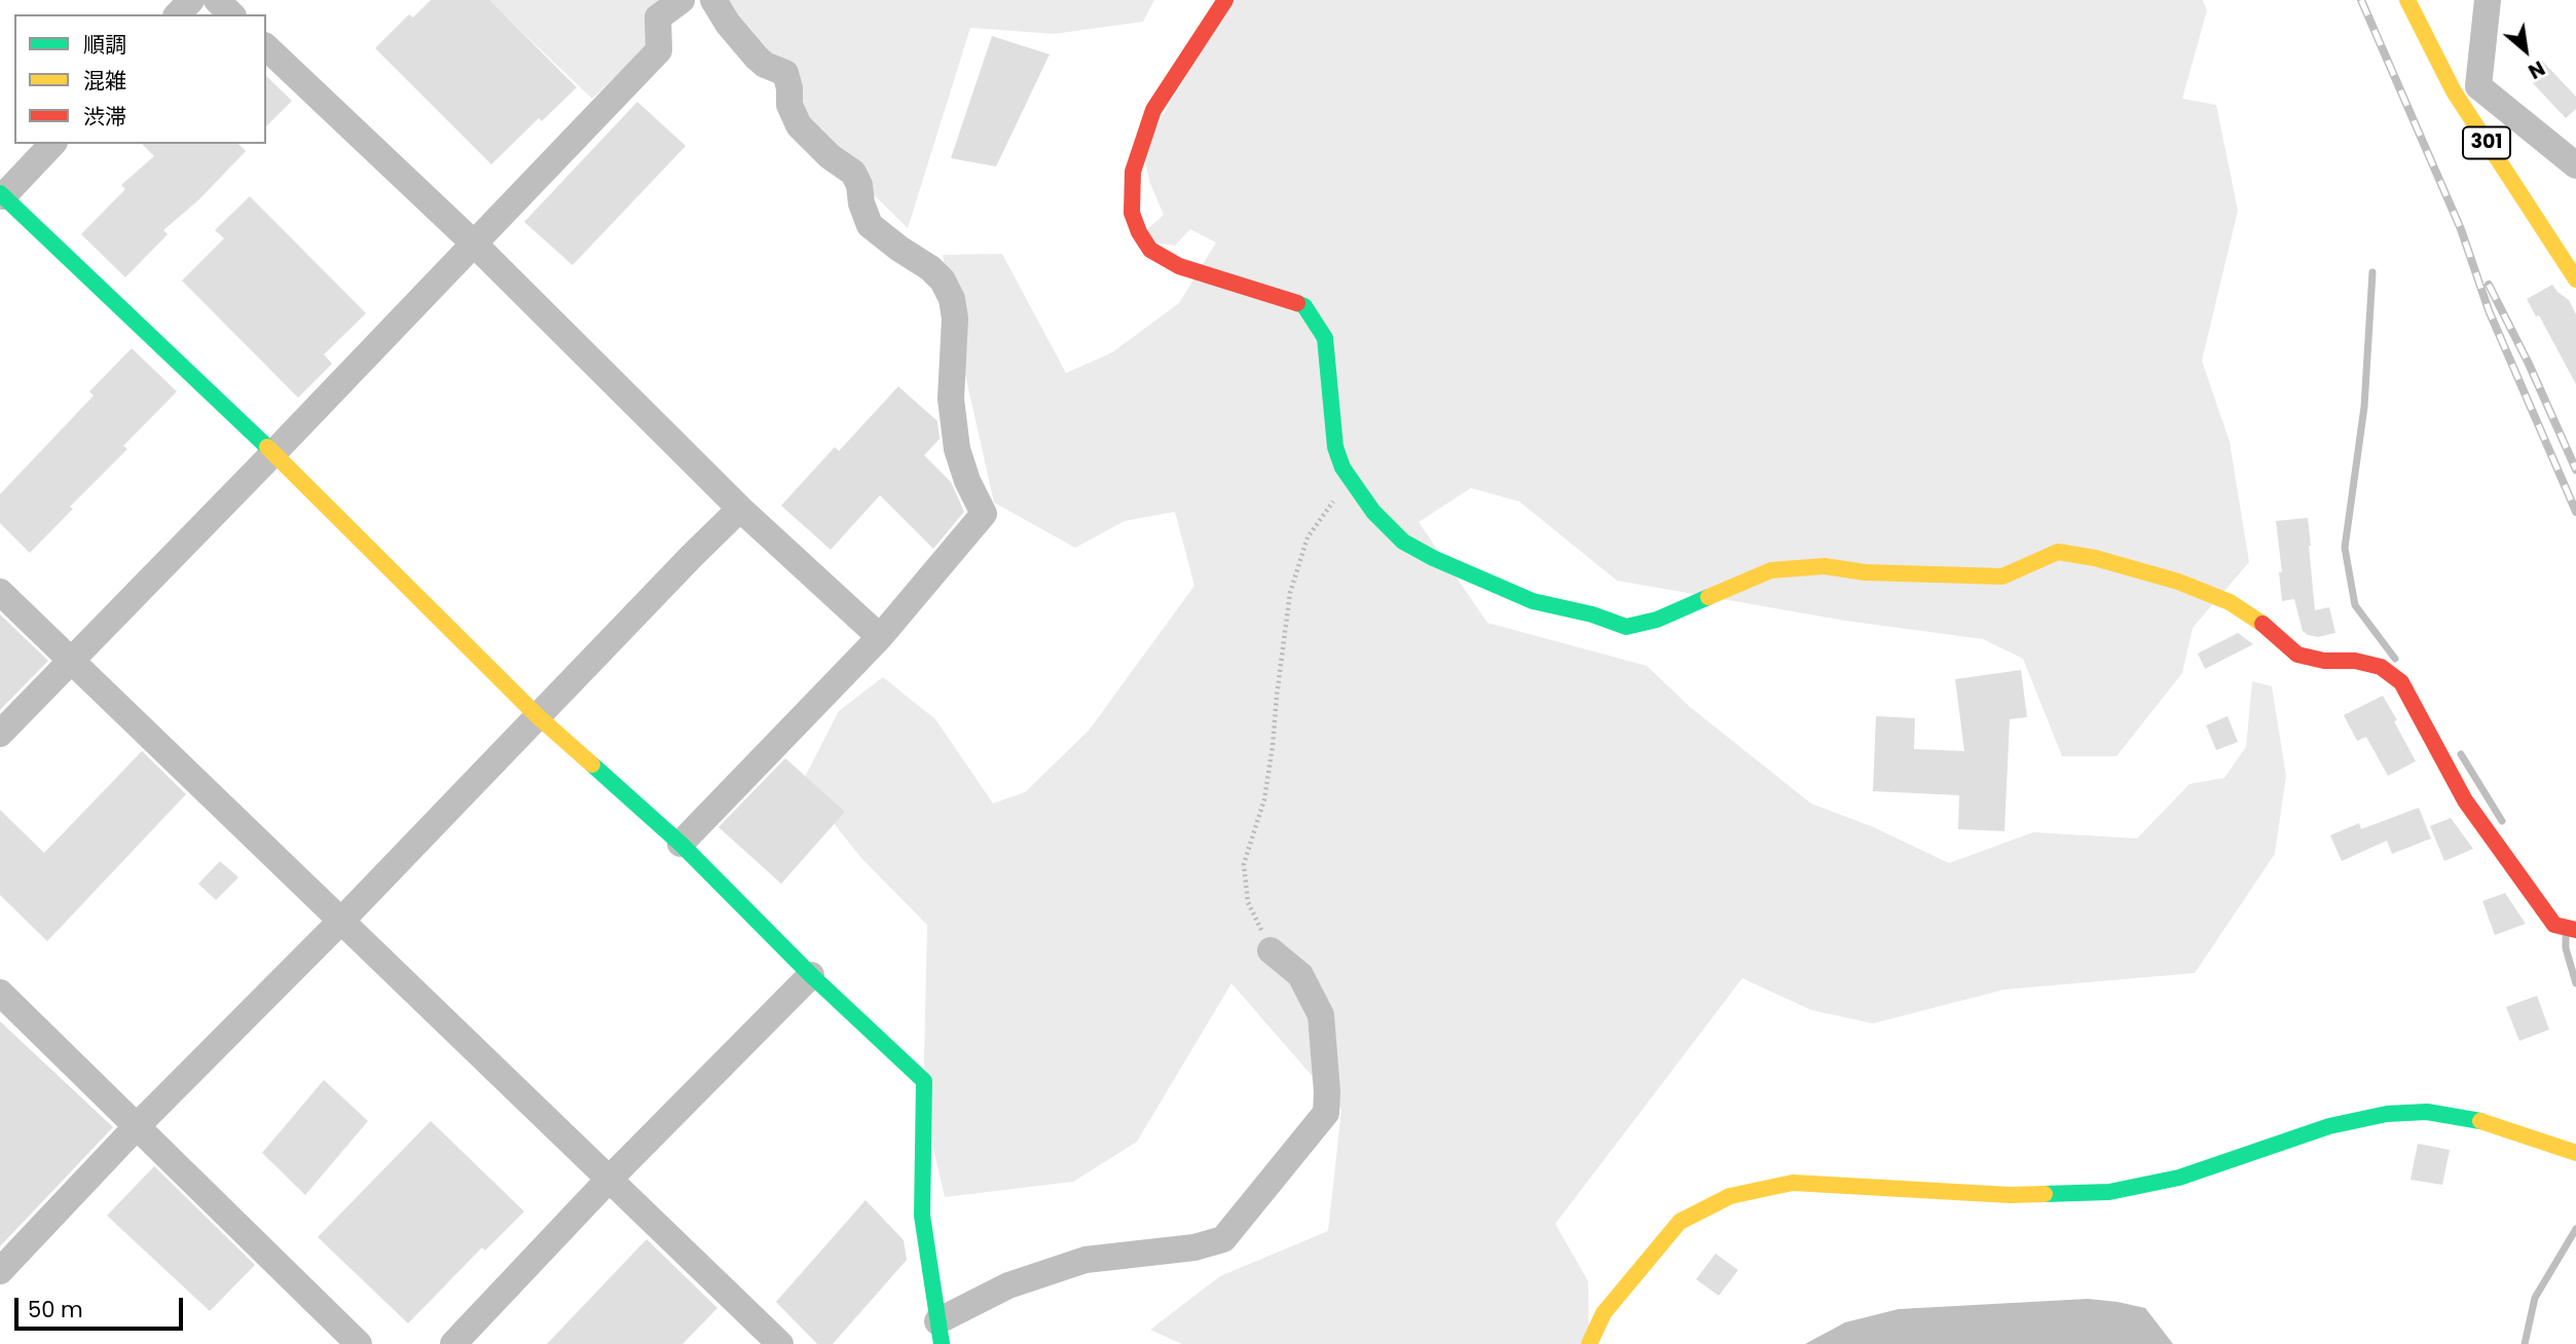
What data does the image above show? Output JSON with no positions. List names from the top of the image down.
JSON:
{
  "streets": {
    "main road": ["301"]
  },
  "legend": ["順調", "混雑", "渋滞"],
  "scale_bar": "50 m",
  "north": "bottom right"
}
